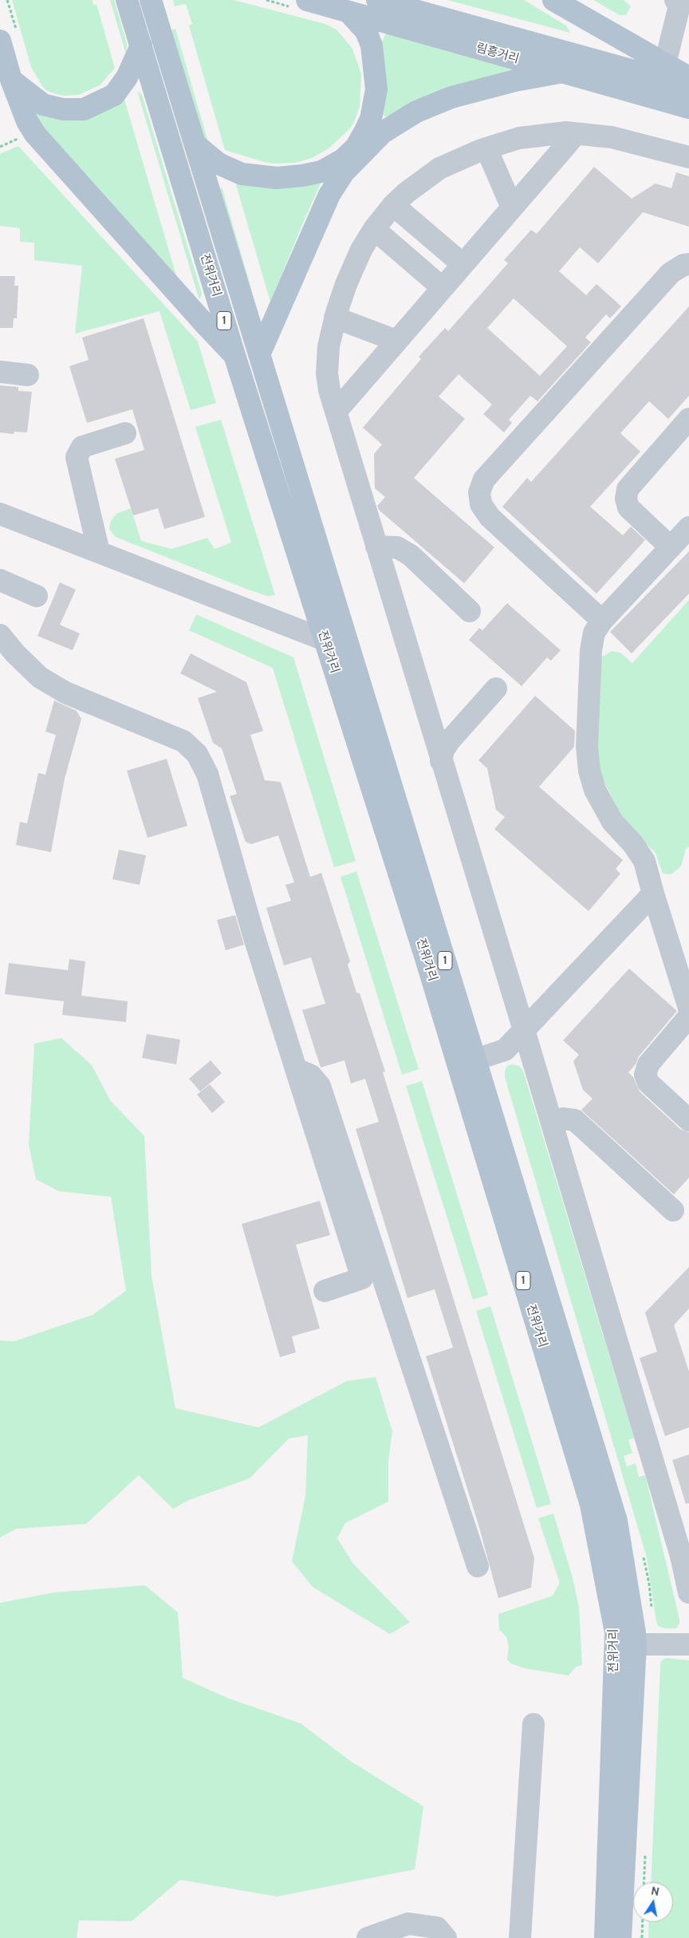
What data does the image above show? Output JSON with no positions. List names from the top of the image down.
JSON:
{
  "streets": {
    "main road": ["림흥거리", "전위거리", "1"]
  },
  "north": "top"
}
